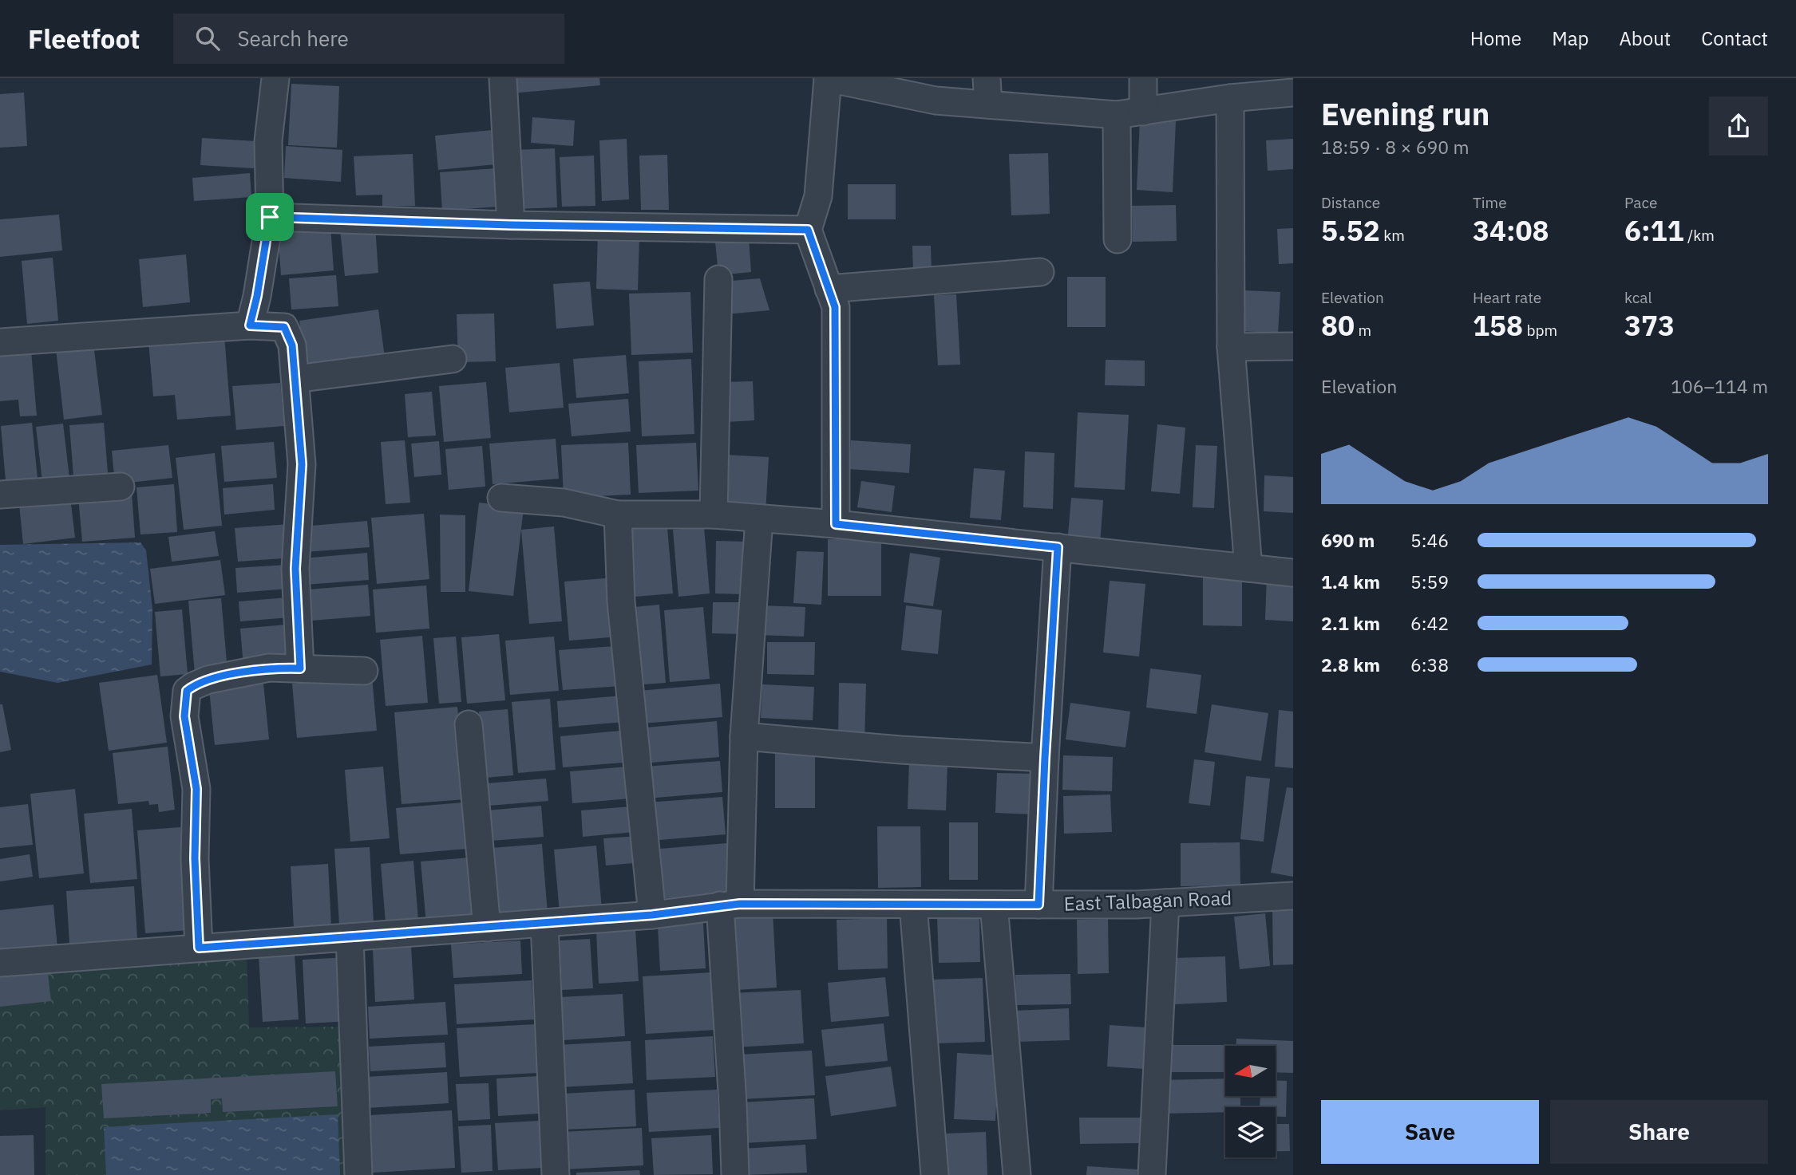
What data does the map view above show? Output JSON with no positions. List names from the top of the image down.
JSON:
{
  "streets": {
    "street": ["East Talbagan Road"]
  },
  "north": "left",
  "page": {
    "header": "Fleetfoot",
    "search": "Search here",
    "nav": [
      "Home",
      "Map",
      "About",
      "Contact"
    ],
    "heading": ["Evening run", "18:59 · 8 × 690 m"],
    "stats": [
      ["Distance", "5.52 km"],
      ["Time", "34:08"],
      ["Pace", "6:11 /km"],
      ["Elevation", "80 m"],
      ["Heart rate", "158 bpm"],
      ["kcal", "373"]
    ],
    "chart": ["Elevation", "106–114 m"],
    "list": [
      {
        "name": "690 m",
        "note": "5:46"
      },
      {
        "name": "1.4 km",
        "note": "5:59"
      },
      {
        "name": "2.1 km",
        "note": "6:42"
      },
      {
        "name": "2.8 km",
        "note": "6:38"
      }
    ],
    "buttons": ["Save", "Share"]
  }
}
